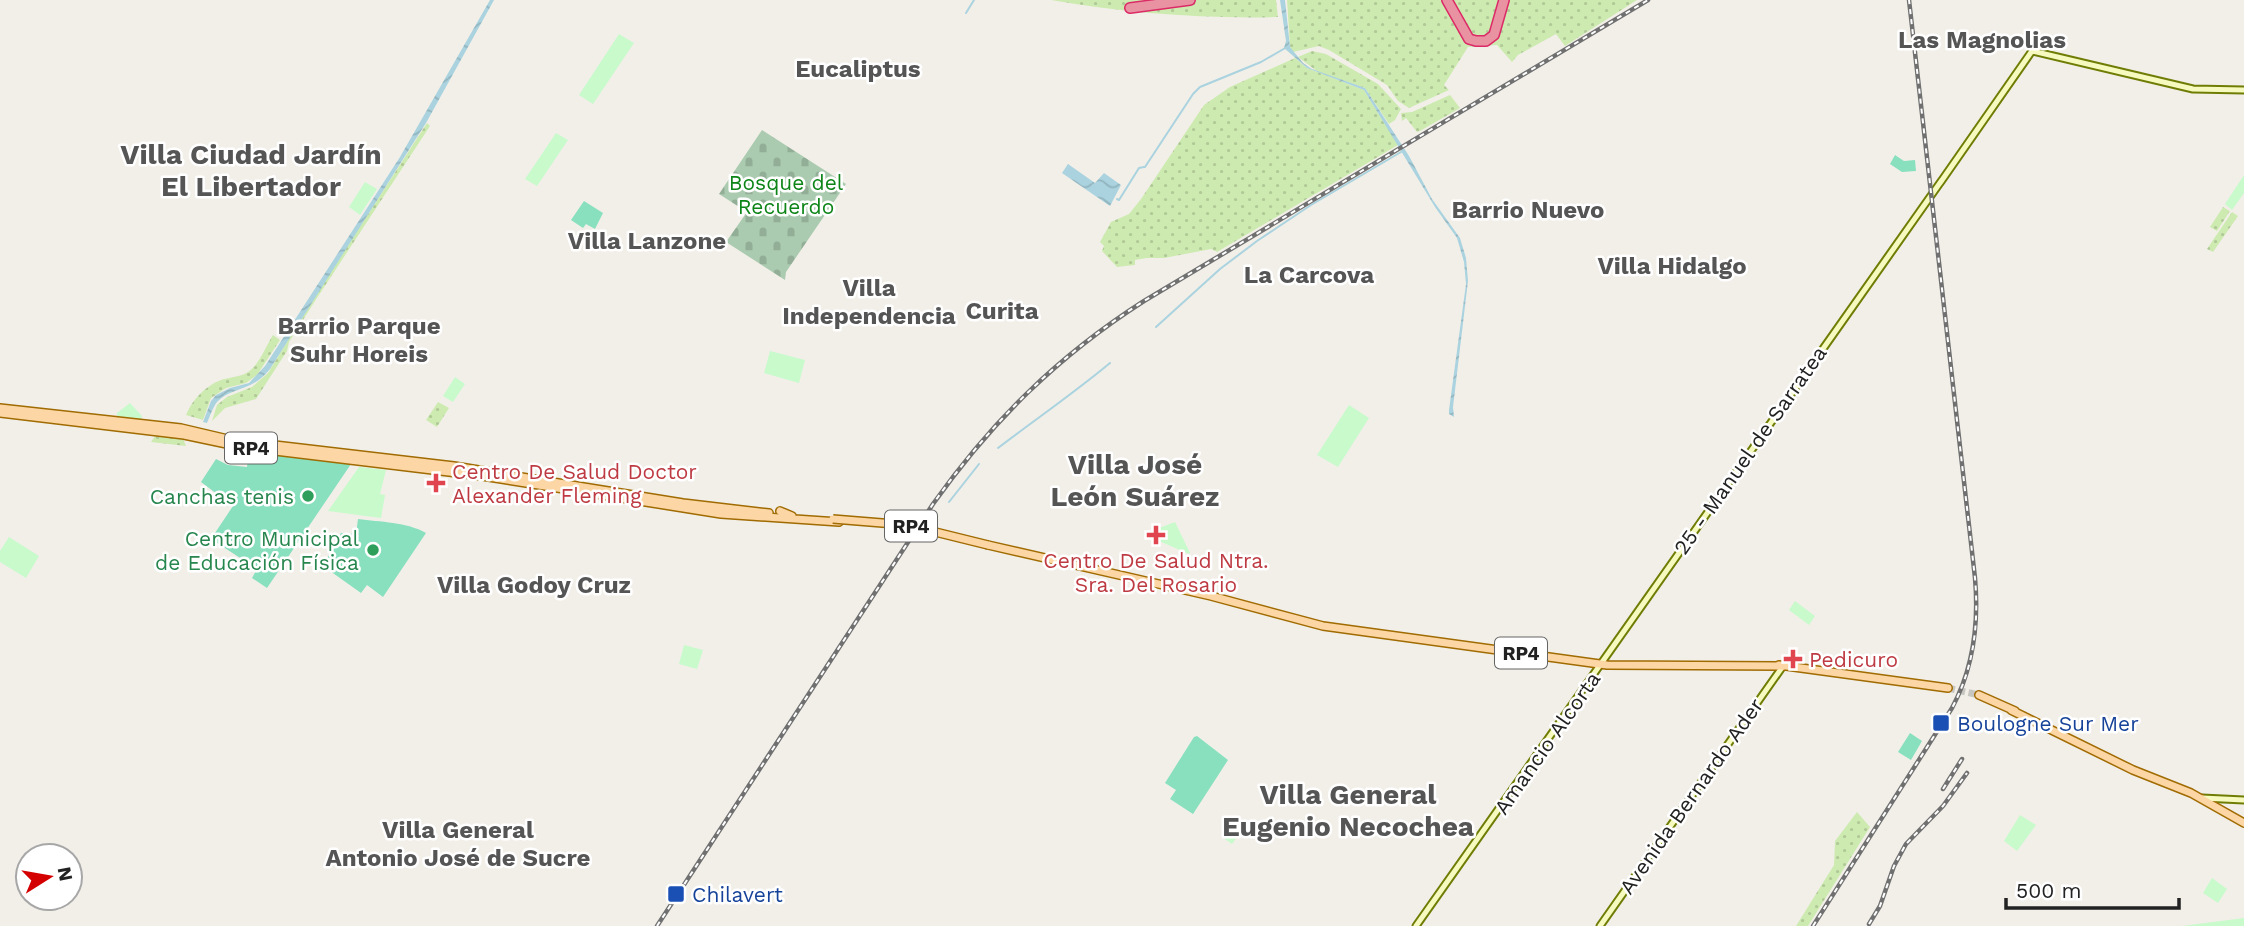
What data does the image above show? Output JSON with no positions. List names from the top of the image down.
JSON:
{
  "streets": {
    "main road": ["RP4", "25 - Manuel de Sarratea", "Avenida Bernardo Ader"]
  },
  "crossings": [
    ["RP4", "25 - Manuel de Sarratea"],
    ["RP4", "Avenida Bernardo Ader"]
  ],
  "districts": [
    "Las Magnolias",
    "Eucaliptus",
    "Villa Ciudad Jardín El Libertador",
    "Barrio Nuevo",
    "Villa Lanzone",
    "Villa Hidalgo",
    "La Carcova",
    "Villa Independencia",
    "Curita",
    "Barrio Parque Suhr Horeis",
    "Villa José León Suárez",
    "Villa Godoy Cruz",
    "Villa General Eugenio Necochea",
    "Villa General Antonio José de Sucre"
  ],
  "parks": ["Bosque del Recuerdo"],
  "places": {
    "health": ["Centro De Salud Doctor Alexander Fleming", "Centro De Salud Ntra. Sra. Del Rosario", "Pedicuro"],
    "other": ["Canchas tenis", "Centro Municipal de Educación Física"],
    "transit": ["Boulogne Sur Mer", "Chilavert"]
  },
  "scale_bar": "500 m",
  "north": "right"
}
